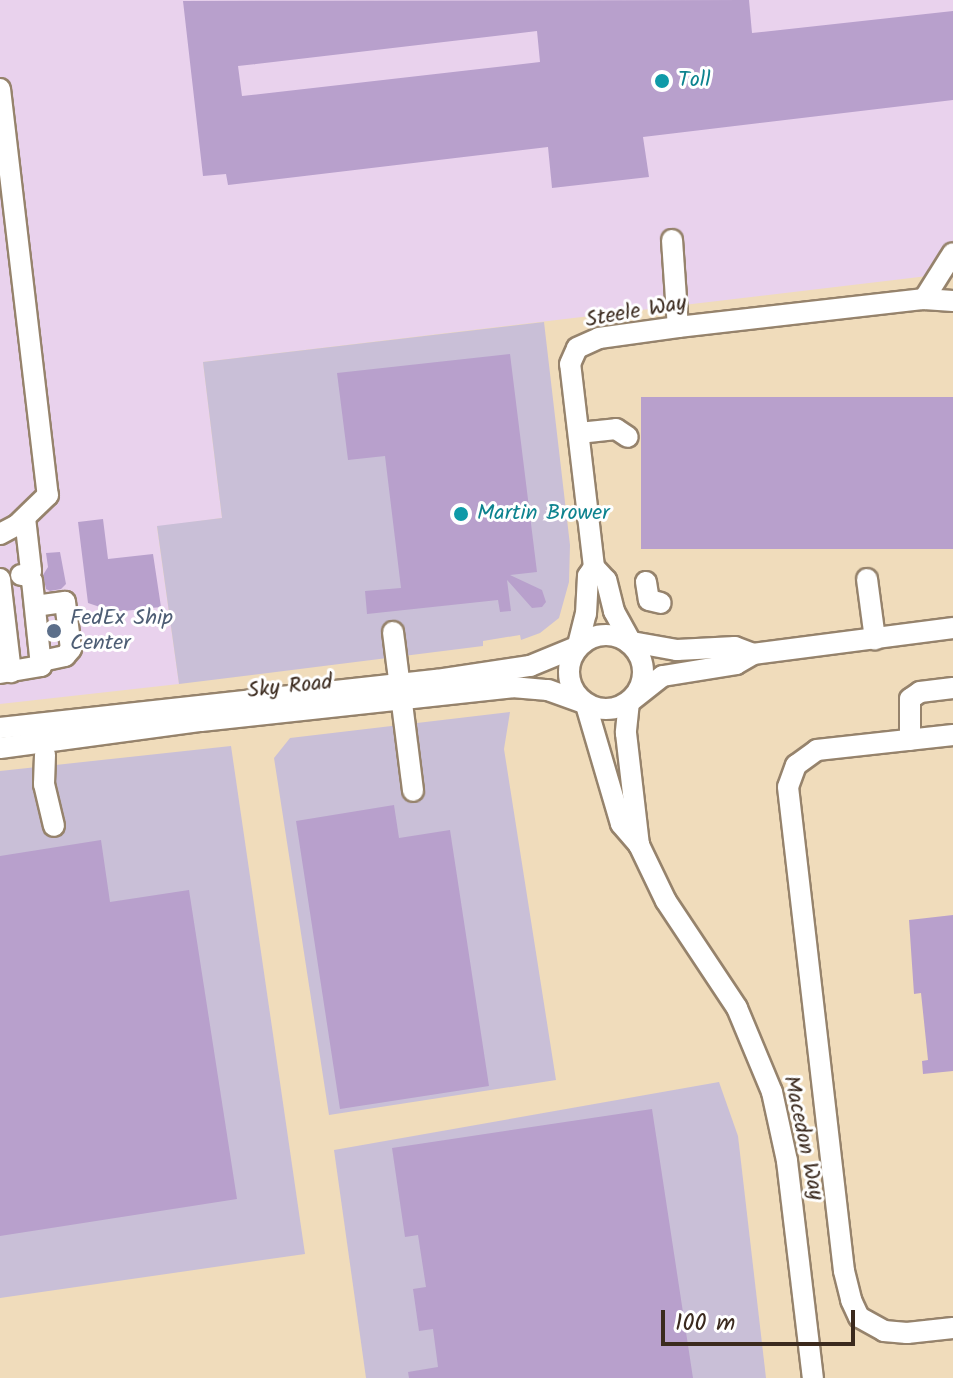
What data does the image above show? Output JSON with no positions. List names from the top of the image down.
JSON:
{
  "streets": {
    "street": ["Steele Way", "Sky Road", "Macedon Way"]
  },
  "crossings": [
    ["Steele Way", "Sky Road"],
    ["Steele Way", "Macedon Way"],
    ["Sky Road", "Macedon Way"]
  ],
  "places": ["Toll", "Martin Brower", "FedEx Ship Center"],
  "scale_bar": "100 m"
}
